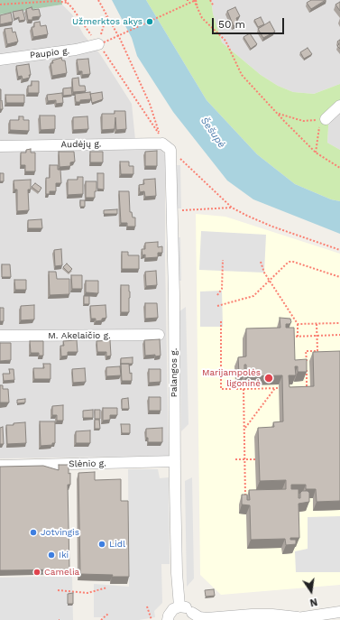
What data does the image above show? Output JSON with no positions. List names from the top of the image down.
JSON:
{
  "streets": {
    "street": [
      "Paupio g.",
      "Audėjų g.",
      "M. Akelaičio g.",
      "Palangos g.",
      "Slėnio g."
    ]
  },
  "crossings": [
    ["Audėjų g.", "Palangos g."],
    ["Palangos g.", "Slėnio g."]
  ],
  "water": ["Šešupė"],
  "places": [
    "Užmerktos akys",
    "Marijampolės ligoninė",
    "Jotvingis",
    "Lidl",
    "Iki",
    "Camelia"
  ],
  "scale_bar": "50 m",
  "north": "bottom"
}
